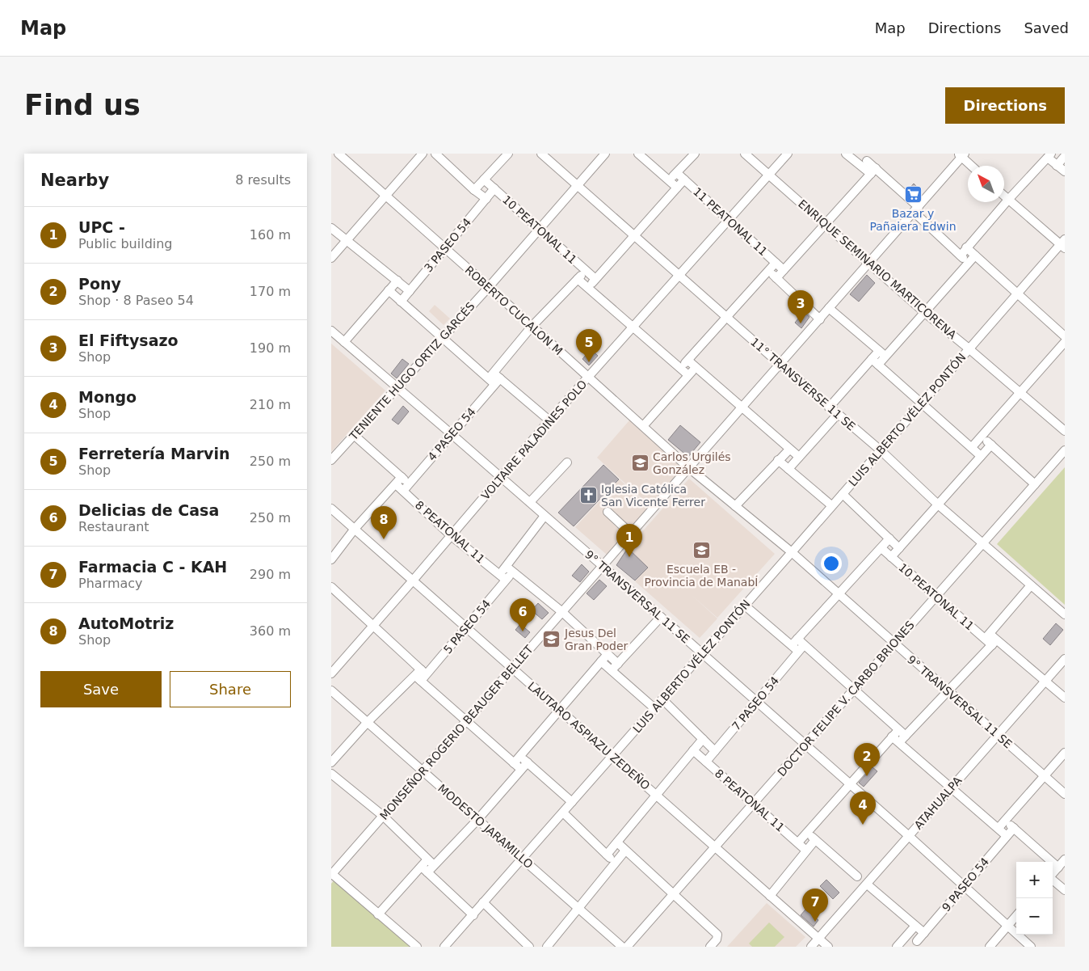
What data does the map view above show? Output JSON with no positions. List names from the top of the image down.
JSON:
{
  "streets": {
    "street": [
      "11 PEATONAL 11",
      "10 PEATONAL 11",
      "3 PASEO 54",
      "ENRIQUE SEMINARIO MARTICORENA",
      "ROBERTO CUCALON M",
      "TENIENTE HUGO ORTIZ GARCÉS",
      "11° TRANSVERSE 11 SE",
      "LUIS ALBERTO VÉLEZ PONTÓN",
      "4 PASEO 54",
      "VOLTAIRE PALADINES POLO",
      "8 PEATONAL 11",
      "9° TRANSVERSAL 11 SE",
      "5 PASEO 54",
      "DOCTOR FELIPE V. CARBO BRIONES",
      "7 PASEO 54",
      "MONSEÑOR ROGERIO BEAUGER BELLET",
      "LAUTARO ASPIAZU ZEDEÑO",
      "ATAHUALPA",
      "MODESTO JARAMILLO",
      "9 PASEO 54"
    ]
  },
  "crossings": [
    ["11 PEATONAL 11", "VOLTAIRE PALADINES POLO"],
    ["11 PEATONAL 11", "MONSEÑOR ROGERIO BEAUGER BELLET"],
    ["10 PEATONAL 11", "3 PASEO 54"],
    ["10 PEATONAL 11", "TENIENTE HUGO ORTIZ GARCÉS"],
    ["10 PEATONAL 11", "LUIS ALBERTO VÉLEZ PONTÓN"],
    ["10 PEATONAL 11", "4 PASEO 54"],
    ["10 PEATONAL 11", "VOLTAIRE PALADINES POLO"],
    ["10 PEATONAL 11", "DOCTOR FELIPE V. CARBO BRIONES"],
    ["10 PEATONAL 11", "ATAHUALPA"],
    ["3 PASEO 54", "ROBERTO CUCALON M"],
    ["ENRIQUE SEMINARIO MARTICORENA", "LUIS ALBERTO VÉLEZ PONTÓN"],
    ["ENRIQUE SEMINARIO MARTICORENA", "VOLTAIRE PALADINES POLO"],
    ["ENRIQUE SEMINARIO MARTICORENA", "MONSEÑOR ROGERIO BEAUGER BELLET"],
    ["ROBERTO CUCALON M", "TENIENTE HUGO ORTIZ GARCÉS"],
    ["ROBERTO CUCALON M", "4 PASEO 54"],
    ["ROBERTO CUCALON M", "VOLTAIRE PALADINES POLO"],
    ["ROBERTO CUCALON M", "9° TRANSVERSAL 11 SE"],
    ["ROBERTO CUCALON M", "MONSEÑOR ROGERIO BEAUGER BELLET"],
    ["TENIENTE HUGO ORTIZ GARCÉS", "11° TRANSVERSE 11 SE"],
    ["TENIENTE HUGO ORTIZ GARCÉS", "9° TRANSVERSAL 11 SE"],
    ["11° TRANSVERSE 11 SE", "LUIS ALBERTO VÉLEZ PONTÓN"],
    ["11° TRANSVERSE 11 SE", "VOLTAIRE PALADINES POLO"],
    ["11° TRANSVERSE 11 SE", "DOCTOR FELIPE V. CARBO BRIONES"],
    ["11° TRANSVERSE 11 SE", "MONSEÑOR ROGERIO BEAUGER BELLET"],
    ["LUIS ALBERTO VÉLEZ PONTÓN", "9° TRANSVERSAL 11 SE"],
    ["LUIS ALBERTO VÉLEZ PONTÓN", "LAUTARO ASPIAZU ZEDEÑO"],
    ["LUIS ALBERTO VÉLEZ PONTÓN", "MODESTO JARAMILLO"],
    ["4 PASEO 54", "8 PEATONAL 11"],
    ["4 PASEO 54", "9° TRANSVERSAL 11 SE"],
    ["VOLTAIRE PALADINES POLO", "8 PEATONAL 11"],
    ["VOLTAIRE PALADINES POLO", "9° TRANSVERSAL 11 SE"],
    ["VOLTAIRE PALADINES POLO", "LAUTARO ASPIAZU ZEDEÑO"],
    ["8 PEATONAL 11", "5 PASEO 54"],
    ["8 PEATONAL 11", "DOCTOR FELIPE V. CARBO BRIONES"],
    ["8 PEATONAL 11", "7 PASEO 54"],
    ["9° TRANSVERSAL 11 SE", "5 PASEO 54"],
    ["9° TRANSVERSAL 11 SE", "DOCTOR FELIPE V. CARBO BRIONES"],
    ["9° TRANSVERSAL 11 SE", "7 PASEO 54"],
    ["9° TRANSVERSAL 11 SE", "MONSEÑOR ROGERIO BEAUGER BELLET"],
    ["9° TRANSVERSAL 11 SE", "ATAHUALPA"],
    ["9° TRANSVERSAL 11 SE", "9 PASEO 54"],
    ["5 PASEO 54", "LAUTARO ASPIAZU ZEDEÑO"],
    ["5 PASEO 54", "MODESTO JARAMILLO"],
    ["DOCTOR FELIPE V. CARBO BRIONES", "LAUTARO ASPIAZU ZEDEÑO"],
    ["MONSEÑOR ROGERIO BEAUGER BELLET", "LAUTARO ASPIAZU ZEDEÑO"],
    ["MONSEÑOR ROGERIO BEAUGER BELLET", "MODESTO JARAMILLO"],
    ["LAUTARO ASPIAZU ZEDEÑO", "ATAHUALPA"]
  ],
  "places": {
    "supermarket": ["Bazar y Pañaiera Edwin"],
    "school or university": ["Carlos Urgilés González", "Escuela EB - Provincia de ManabÍ", "Jesus Del Gran Poder"],
    "church": ["Iglesia Católica San Vicente Ferrer"]
  },
  "north": "top left",
  "page": {
    "header": "Map",
    "nav": ["Map", "Directions", "Saved"],
    "buttons": [
      "Directions",
      ["Save", "Share"]
    ],
    "title": "Find us",
    "heading": ["Nearby", "8 results"],
    "list": [
      {
        "mark": "1",
        "name": "UPC -",
        "note": "Public building",
        "value": "160 m"
      },
      {
        "mark": "2",
        "name": "Pony",
        "note": "Shop · 8 Paseo 54",
        "value": "170 m"
      },
      {
        "mark": "3",
        "name": "El Fiftysazo",
        "note": "Shop",
        "value": "190 m"
      },
      {
        "mark": "4",
        "name": "Mongo",
        "note": "Shop",
        "value": "210 m"
      },
      {
        "mark": "5",
        "name": "Ferretería Marvin",
        "note": "Shop",
        "value": "250 m"
      },
      {
        "mark": "6",
        "name": "Delicias de Casa",
        "note": "Restaurant",
        "value": "250 m"
      },
      {
        "mark": "7",
        "name": "Farmacia C - KAH",
        "note": "Pharmacy",
        "value": "290 m"
      },
      {
        "mark": "8",
        "name": "AutoMotriz",
        "note": "Shop",
        "value": "360 m"
      }
    ],
    "pins": [
      "3",
      "5",
      "8",
      "1",
      "6",
      "2",
      "4",
      "7"
    ],
    "map_buttons": ["+", "−"]
  }
}
